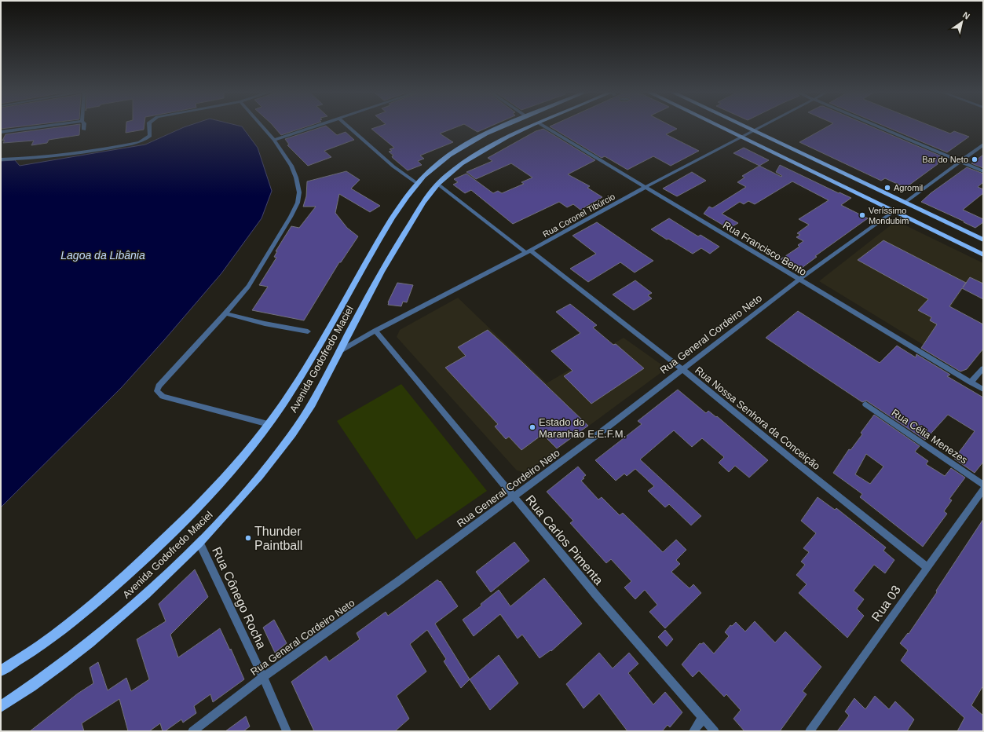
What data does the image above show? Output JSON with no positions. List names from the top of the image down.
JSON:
{
  "streets": {
    "main road": ["Avenida Godofredo Maciel"],
    "street": [
      "Rua Coronel Tibúrcio",
      "Rua Francisco Bento",
      "Rua General Cordeiro Neto",
      "Rua Nossa Senhora da Conceição",
      "Rua Célia Menezes",
      "Rua Carlos Pimenta",
      "Rua Cônego Rocha",
      "Rua 03"
    ]
  },
  "crossings": [
    ["Rua Coronel Tibúrcio", "Rua Francisco Bento"],
    ["Rua Coronel Tibúrcio", "Avenida Godofredo Maciel"],
    ["Rua Coronel Tibúrcio", "Rua Nossa Senhora da Conceição"],
    ["Rua Coronel Tibúrcio", "Rua Carlos Pimenta"],
    ["Rua Francisco Bento", "Rua General Cordeiro Neto"],
    ["Rua General Cordeiro Neto", "Rua Nossa Senhora da Conceição"],
    ["Rua General Cordeiro Neto", "Rua Carlos Pimenta"],
    ["Rua General Cordeiro Neto", "Rua Cônego Rocha"],
    ["Avenida Godofredo Maciel", "Rua Nossa Senhora da Conceição"],
    ["Avenida Godofredo Maciel", "Rua Cônego Rocha"],
    ["Rua Nossa Senhora da Conceição", "Rua 03"]
  ],
  "water": ["Lagoa da Libânia"],
  "places": [
    "Bar do Neto",
    "Agromil",
    "Veríssimo Mondubim",
    "Estado do Maranhão E.E.F.M.",
    "Thunder Paintball"
  ],
  "north": "top right"
}
